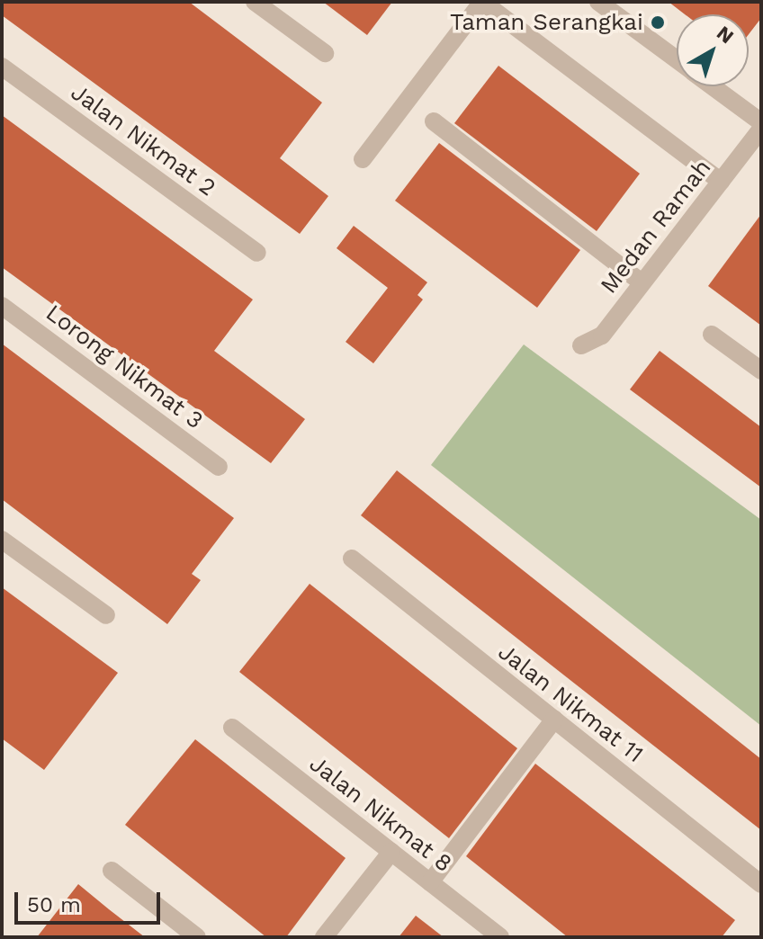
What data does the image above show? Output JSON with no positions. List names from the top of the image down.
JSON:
{
  "streets": {
    "street": [
      "Jalan Nikmat 2",
      "Medan Ramah",
      "Lorong Nikmat 3",
      "Jalan Nikmat 11",
      "Jalan Nikmat 8"
    ]
  },
  "places": ["Taman Serangkai"],
  "scale_bar": "50 m",
  "north": "top right"
}
